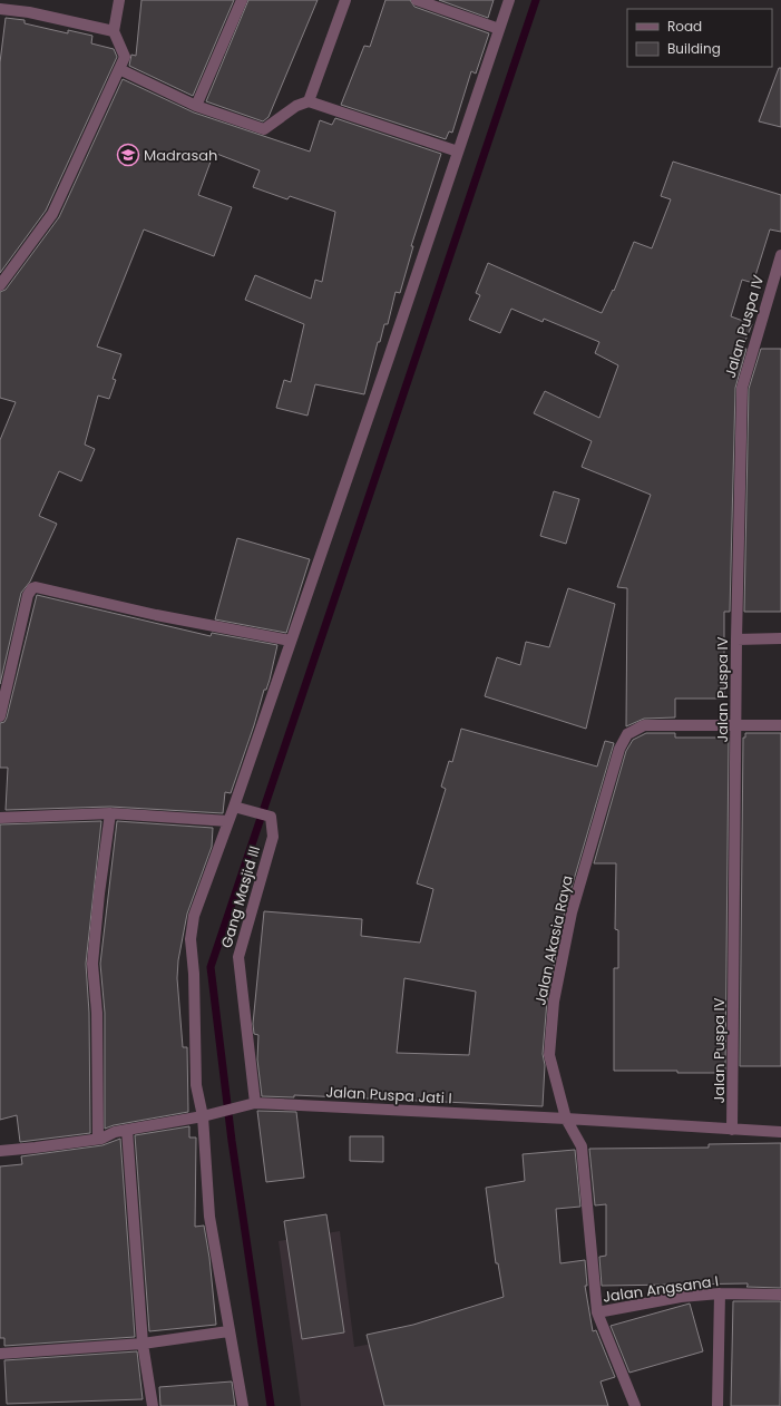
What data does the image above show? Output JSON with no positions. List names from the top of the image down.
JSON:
{
  "streets": {
    "street": [
      "Jalan Puspa IV",
      "Gang Masjid III",
      "Jalan Akasia Raya",
      "Jalan Puspa Jati I",
      "Jalan Angsana I"
    ]
  },
  "crossings": [
    ["Jalan Puspa IV", "Jalan Akasia Raya"],
    ["Jalan Puspa IV", "Jalan Puspa Jati I"],
    ["Gang Masjid III", "Jalan Puspa Jati I"],
    ["Jalan Akasia Raya", "Jalan Puspa Jati I"],
    ["Jalan Akasia Raya", "Jalan Angsana I"]
  ],
  "places": {
    "school or university": ["Madrasah"]
  },
  "legend": ["Road", "Building"]
}
